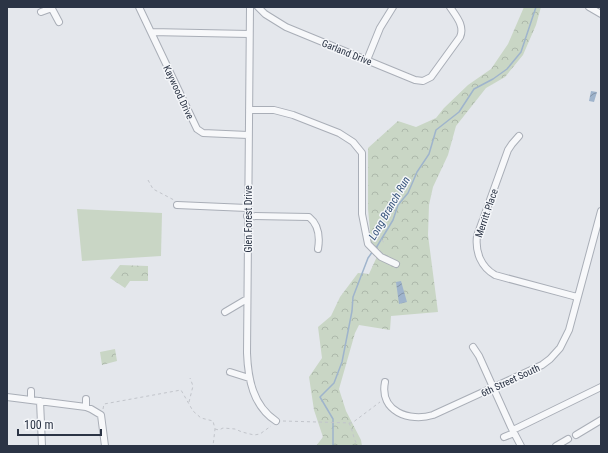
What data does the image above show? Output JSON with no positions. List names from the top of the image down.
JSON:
{
  "streets": {
    "street": [
      "Garland Drive",
      "Kaywood Drive",
      "Merritt Place",
      "Glen Forest Drive",
      "6th Street South"
    ]
  },
  "crossings": [
    ["Kaywood Drive", "Glen Forest Drive"],
    ["Merritt Place", "6th Street South"]
  ],
  "water": ["Long Branch Run"],
  "scale_bar": "100 m"
}
